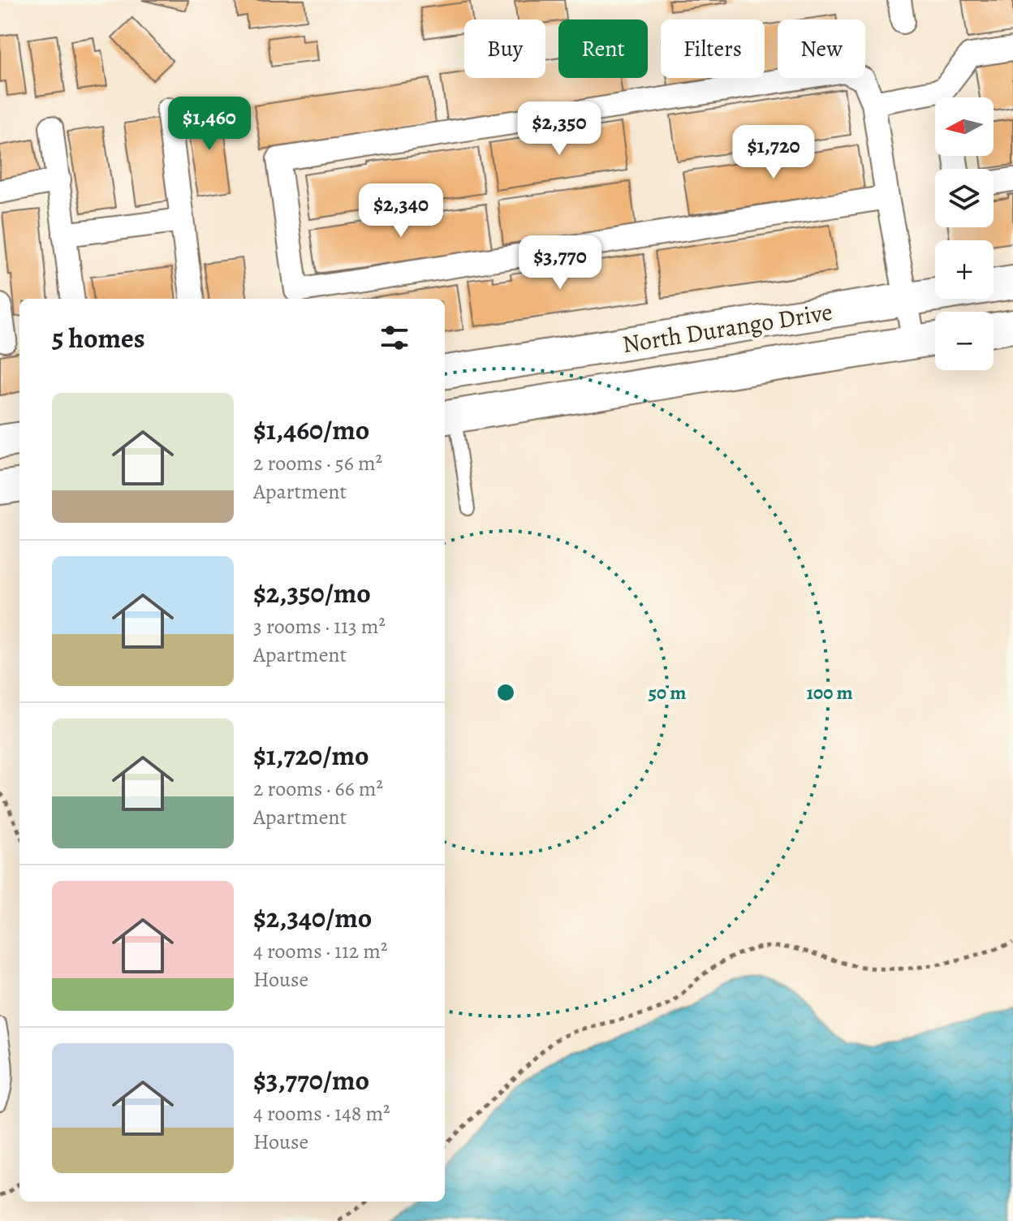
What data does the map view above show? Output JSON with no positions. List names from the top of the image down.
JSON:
{
  "streets": {
    "main road": ["North Durango Drive"]
  },
  "north": "left",
  "page": {
    "chip": [
      "Buy",
      "Rent",
      "Filters",
      "New"
    ],
    "price": [
      "$1,460",
      "$2,350",
      "$1,720",
      "$2,340",
      "$3,770"
    ],
    "map_buttons": ["+", "−"],
    "heading": "5 homes",
    "list": [
      {
        "name": "$1,460/mo",
        "note": "2 rooms · 56 m² · Apartment"
      },
      {
        "name": "$2,350/mo",
        "note": "3 rooms · 113 m² · Apartment"
      },
      {
        "name": "$1,720/mo",
        "note": "2 rooms · 66 m² · Apartment"
      },
      {
        "name": "$2,340/mo",
        "note": "4 rooms · 112 m² · House"
      },
      {
        "name": "$3,770/mo",
        "note": "4 rooms · 148 m² · House"
      }
    ]
  },
  "rings": ["50 m", "100 m"]
}
